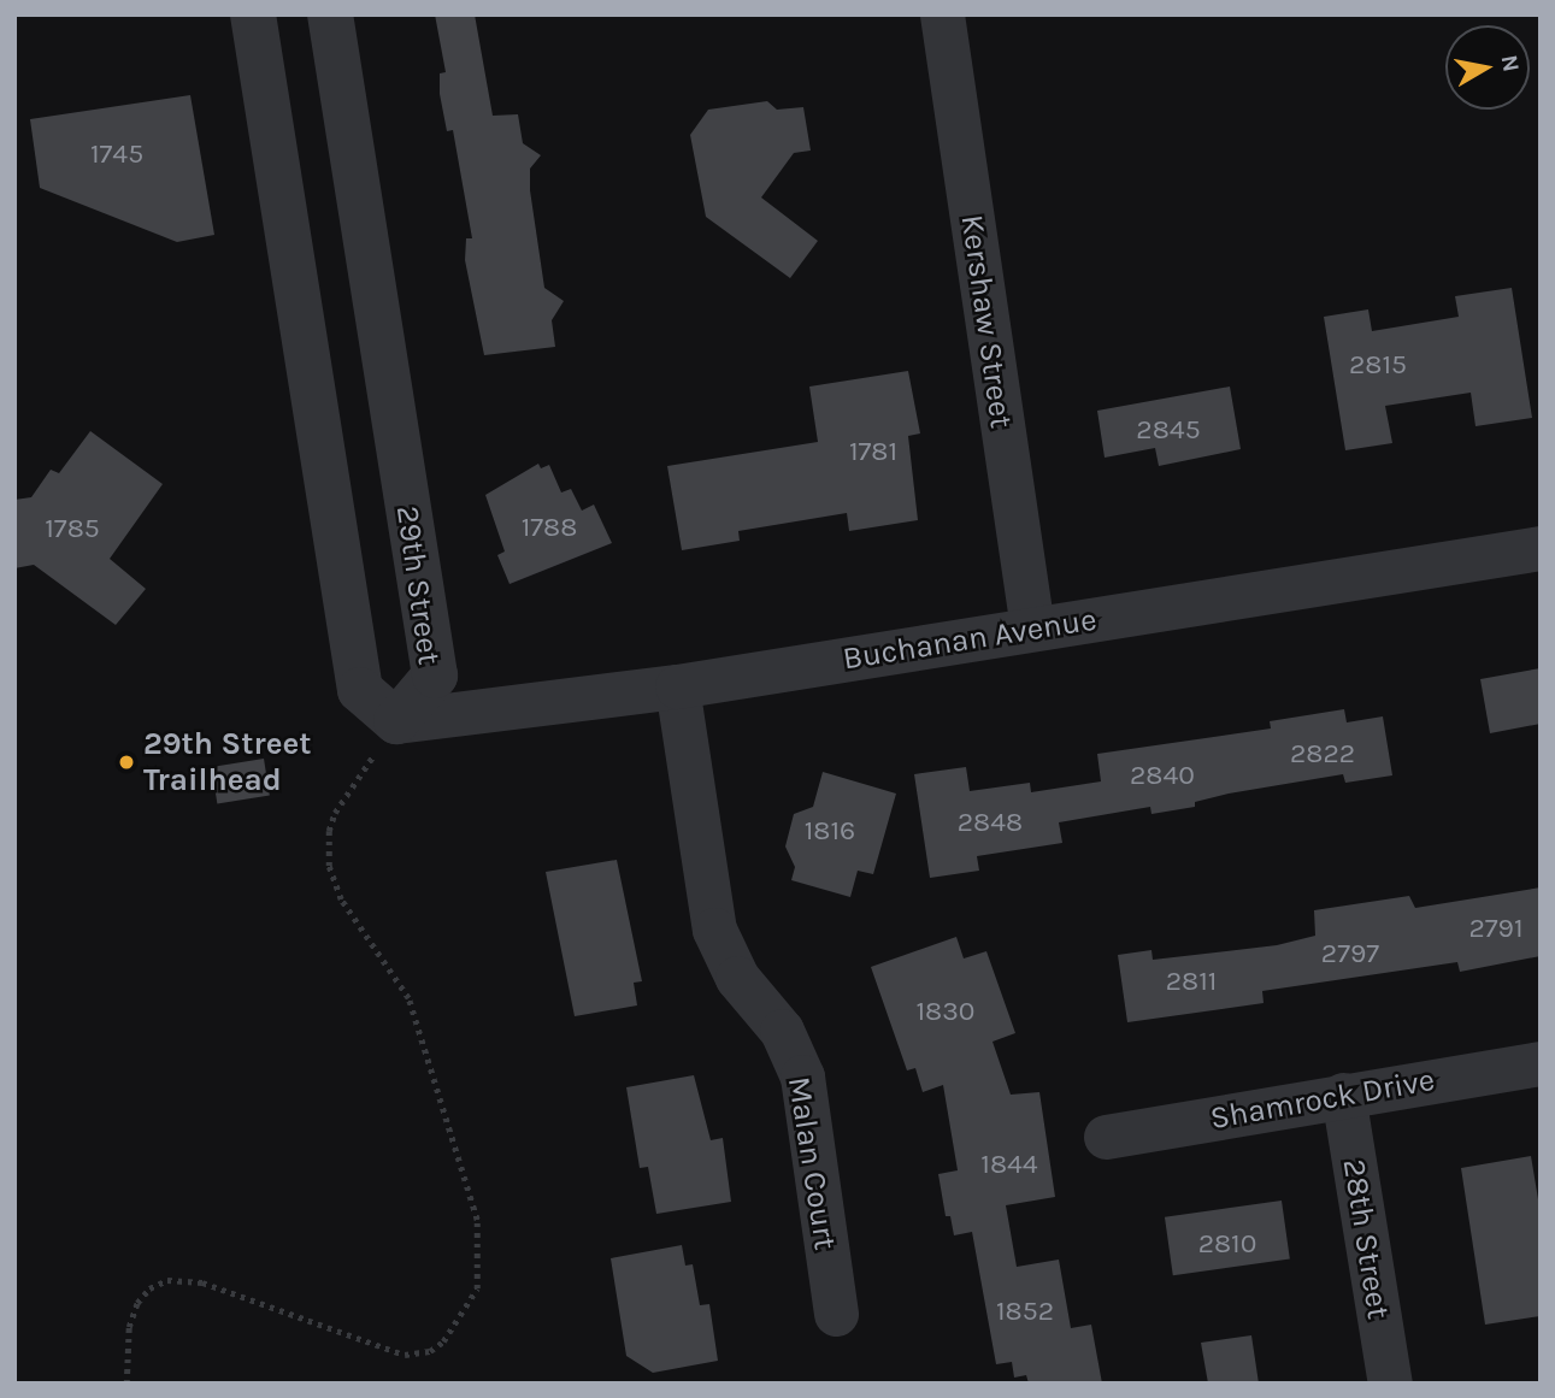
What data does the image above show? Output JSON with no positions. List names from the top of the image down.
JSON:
{
  "streets": {
    "street": [
      "Kershaw Street",
      "29th Street",
      "Buchanan Avenue",
      "Shamrock Drive",
      "Malan Court",
      "28th Street"
    ]
  },
  "crossings": [
    ["Kershaw Street", "Buchanan Avenue"],
    ["29th Street", "Buchanan Avenue"],
    ["Buchanan Avenue", "Malan Court"],
    ["Shamrock Drive", "28th Street"]
  ],
  "places": ["29th Street Trailhead"],
  "house_numbers": [
    "1745",
    "2815",
    "2845",
    "1781",
    "1788",
    "1785",
    "2822",
    "2840",
    "2848",
    "1816",
    "2791",
    "2797",
    "2811",
    "1830",
    "1844",
    "2810",
    "1852"
  ],
  "north": "right"
}
